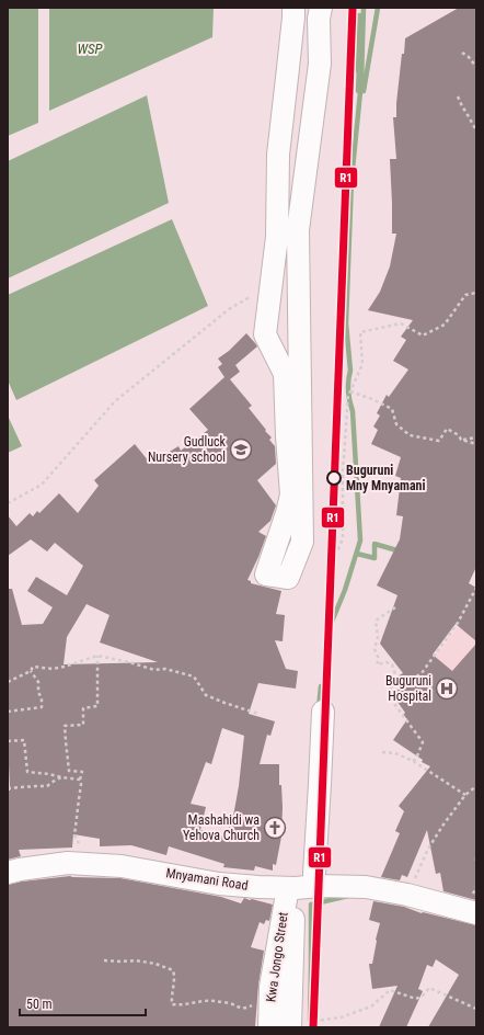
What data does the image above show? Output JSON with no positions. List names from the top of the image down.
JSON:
{
  "streets": {
    "street": ["Mnyamani Road", "Kwa Jongo Street"]
  },
  "crossings": [
    ["Mnyamani Road", "Kwa Jongo Street"]
  ],
  "water": ["WSP"],
  "places": {
    "school or university": ["Gudluck Nursery school"],
    "other": ["Buguruni Mny Mnyamani"],
    "hospital": ["Buguruni Hospital"],
    "church": ["Mashahidi wa Yehova Church"]
  },
  "lines": ["transit line R1"],
  "scale_bar": "50 m"
}
